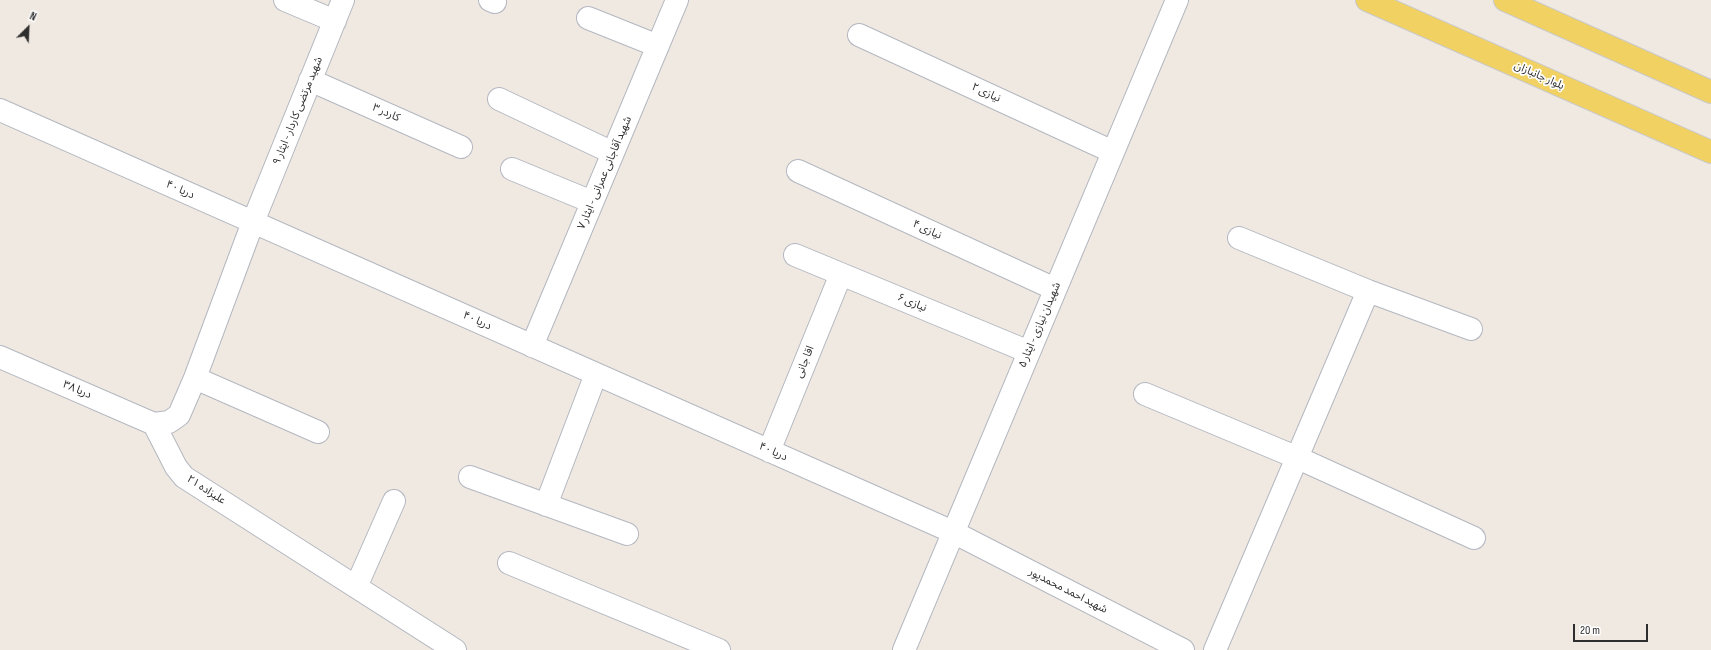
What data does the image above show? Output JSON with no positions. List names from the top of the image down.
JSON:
{
  "streets": {
    "main road": ["بلوار جانبازان"],
    "street": [
      "نیازی ۲",
      "شهید مرتضی کاردار - ایثار ۹",
      "کاردر ۳",
      "شهید آقاجانی عمرانی - ایثار ۷",
      "دریا ۴۰",
      "نیازی ۴",
      "نیازی ۶",
      "شهیدان نیازی - ایثار ۵",
      "اقا جانی",
      "دریا ۳۸",
      "علیزاده ۲۱",
      "شهید احمد محمدپور"
    ]
  },
  "crossings": [
    ["نیازی ۲", "شهیدان نیازی - ایثار ۵"],
    ["شهید مرتضی کاردار - ایثار ۹", "کاردر ۳"],
    ["شهید مرتضی کاردار - ایثار ۹", "دریا ۴۰"],
    ["شهید آقاجانی عمرانی - ایثار ۷", "دریا ۴۰"],
    ["دریا ۴۰", "شهیدان نیازی - ایثار ۵"],
    ["دریا ۴۰", "اقا جانی"],
    ["دریا ۴۰", "شهید احمد محمدپور"],
    ["نیازی ۴", "شهیدان نیازی - ایثار ۵"],
    ["نیازی ۶", "شهیدان نیازی - ایثار ۵"],
    ["نیازی ۶", "اقا جانی"],
    ["شهیدان نیازی - ایثار ۵", "شهید احمد محمدپور"],
    ["دریا ۳۸", "علیزاده ۲۱"]
  ],
  "scale_bar": "20 m",
  "north": "top right"
}
